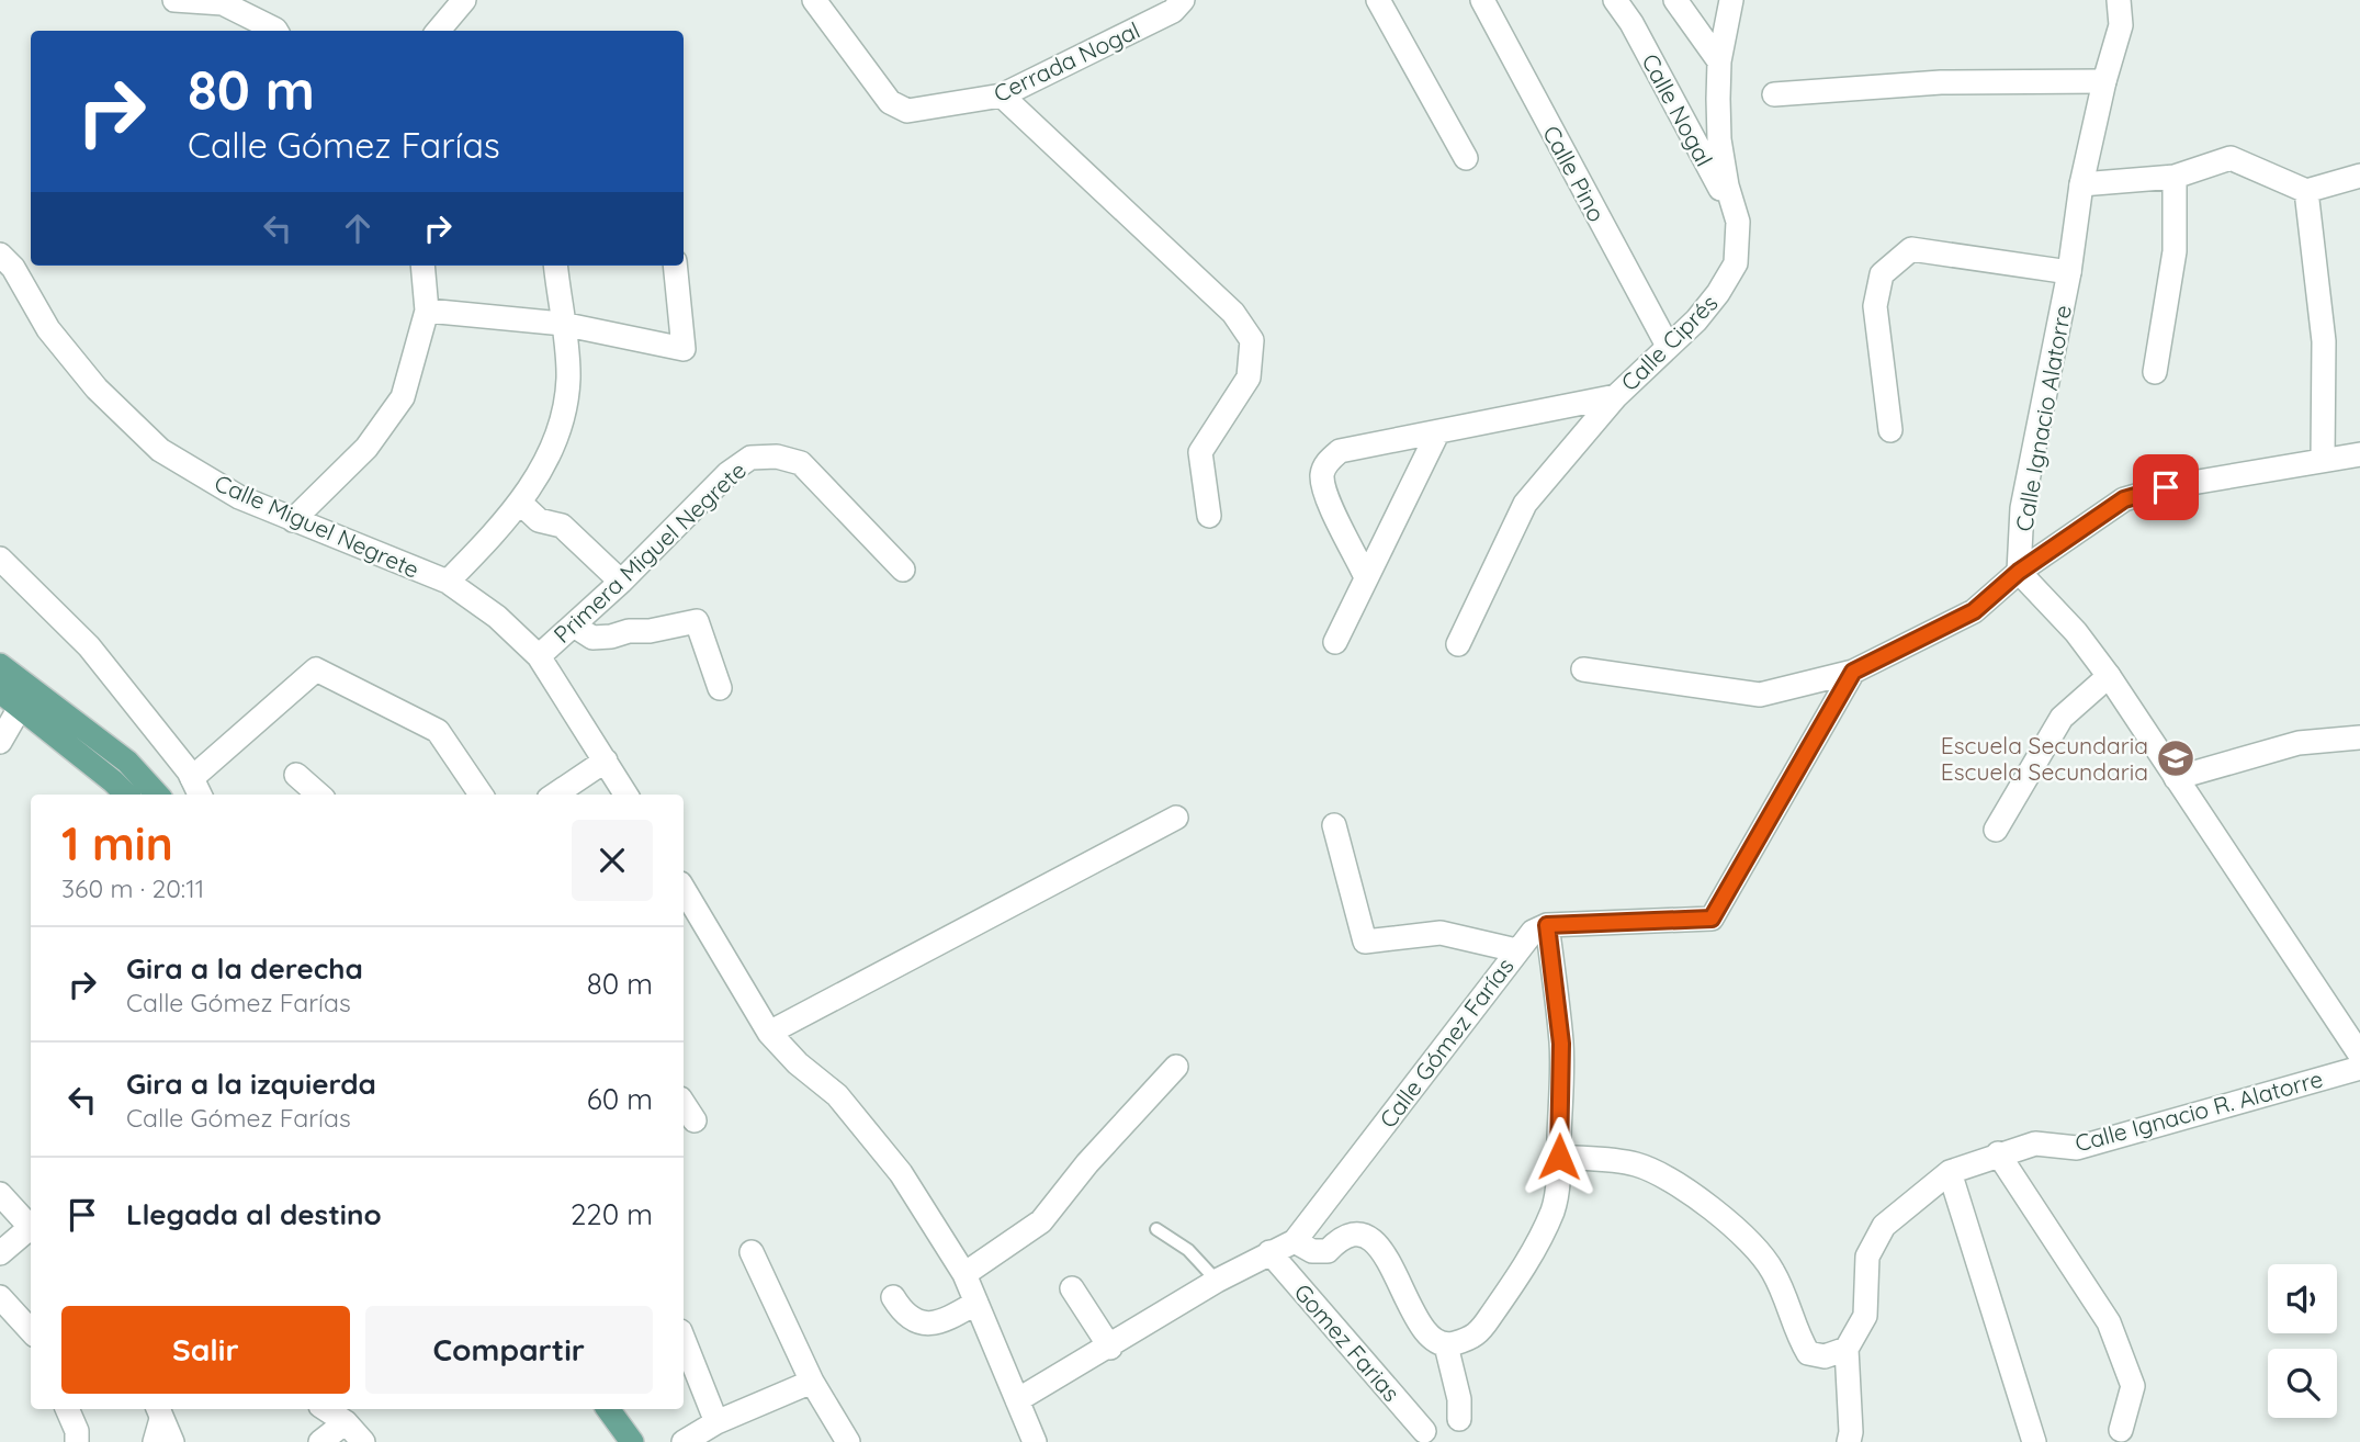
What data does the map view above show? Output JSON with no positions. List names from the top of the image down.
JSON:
{
  "streets": {
    "street": [
      "Cerrada Nogal",
      "Calle Nogal",
      "Calle Pino",
      "Calle Ciprés",
      "Calle Ignacio Alatorre",
      "Calle Miguel Negrete",
      "Primera Miguel Negrete",
      "Calle Gómez Farías",
      "Calle Ignacio R. Alatorre",
      "Gomez Farias"
    ]
  },
  "crossings": [
    ["Calle Nogal", "Calle Ciprés"],
    ["Calle Pino", "Calle Ciprés"],
    ["Calle Miguel Negrete", "Primera Miguel Negrete"],
    ["Calle Gómez Farías", "Gomez Farias"]
  ],
  "places": {
    "school or university": ["Escuela Secundaria Escuela Secundaria"]
  },
  "page": {
    "turn": ["80 m", "Calle Gómez Farías"],
    "heading": ["1 min", "360 m · 20:11"],
    "list": [
      {
        "name": "Gira a la derecha",
        "note": "Calle Gómez Farías",
        "value": "80 m"
      },
      {
        "name": "Gira a la izquierda",
        "note": "Calle Gómez Farías",
        "value": "60 m"
      },
      {
        "name": "Llegada al destino",
        "value": "220 m"
      }
    ],
    "buttons": ["Salir", "Compartir"]
  }
}
